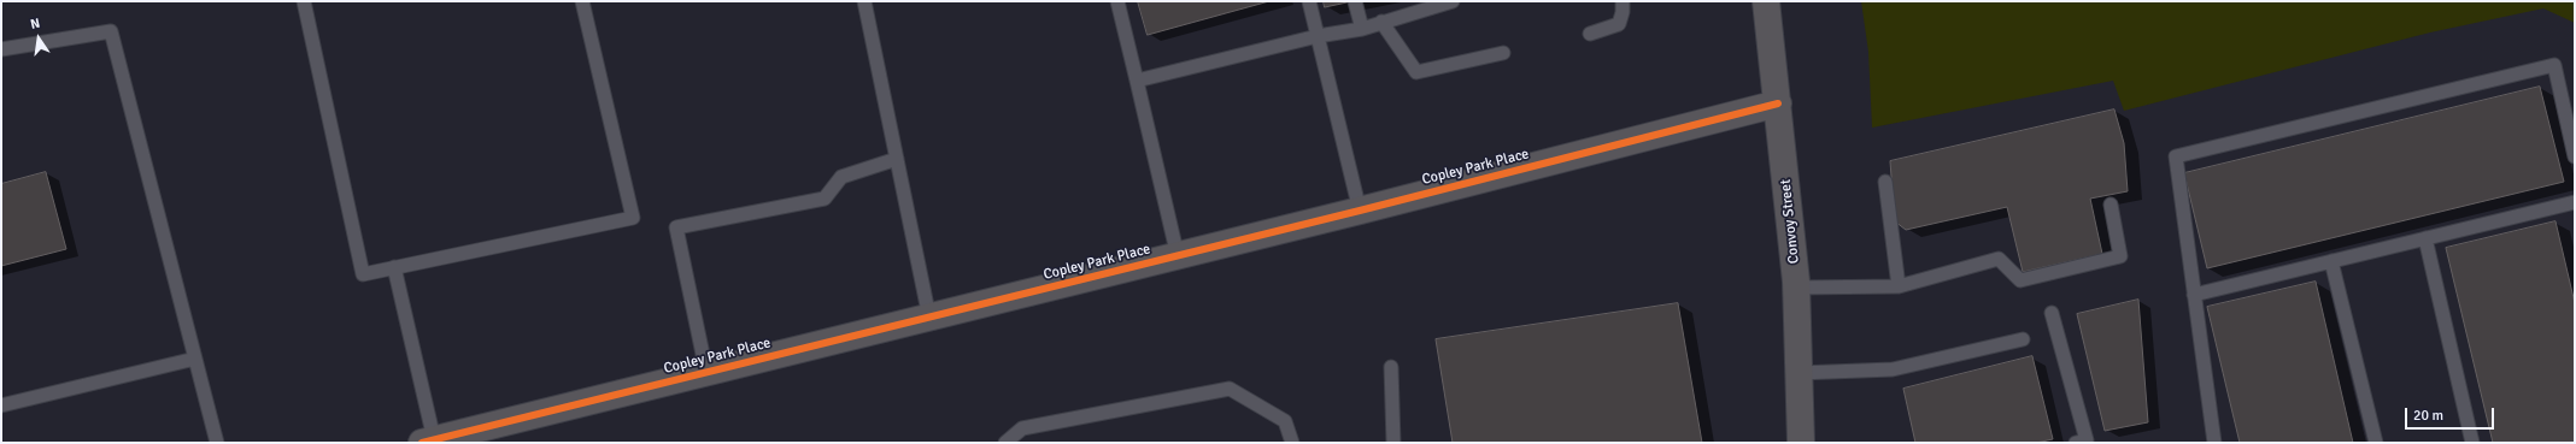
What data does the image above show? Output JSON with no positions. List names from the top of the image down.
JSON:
{
  "streets": {
    "main road": ["Copley Park Place", "Convoy Street"]
  },
  "crossings": [
    ["Copley Park Place", "Convoy Street"]
  ],
  "scale_bar": "20 m",
  "north": "top"
}
